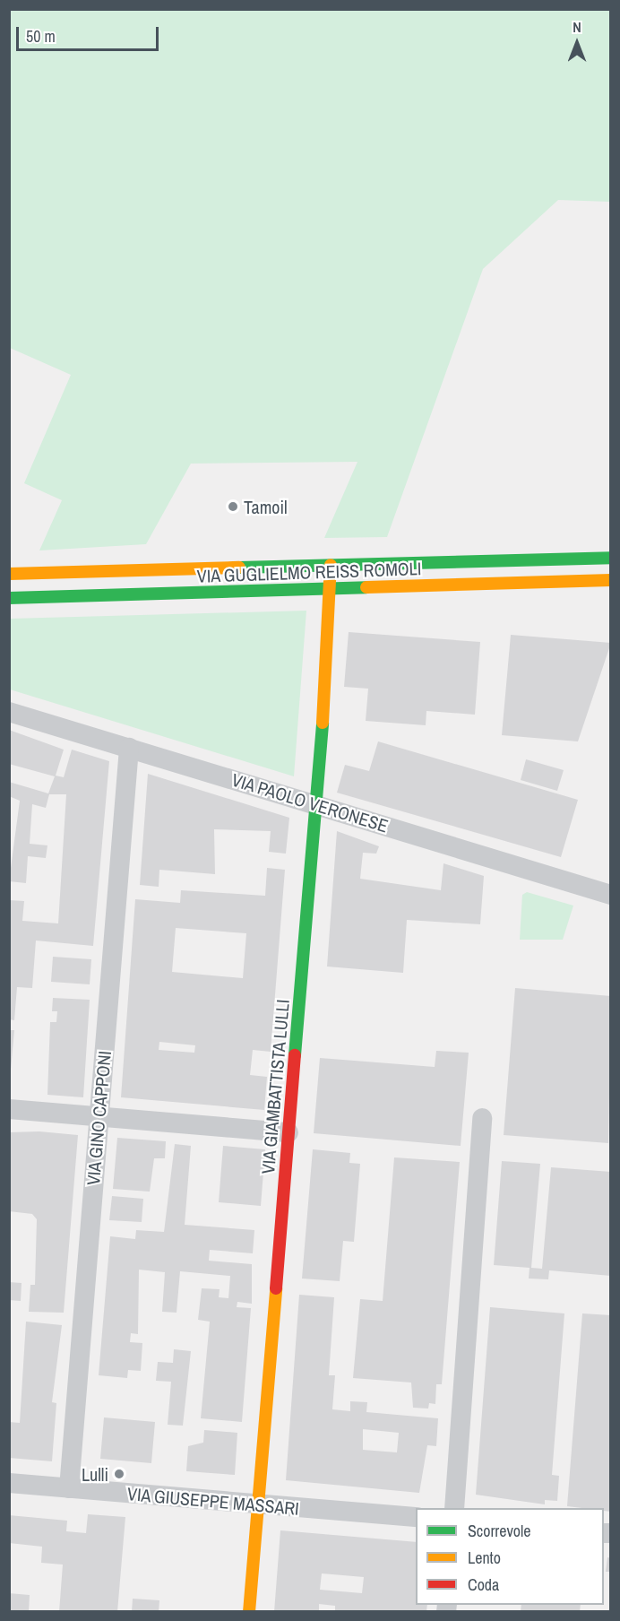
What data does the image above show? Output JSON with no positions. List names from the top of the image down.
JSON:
{
  "streets": {
    "main road": ["VIA GUGLIELMO REISS ROMOLI", "VIA GIAMBATTISTA LULLI"],
    "street": ["VIA PAOLO VERONESE", "VIA GINO CAPPONI", "VIA GIUSEPPE MASSARI"]
  },
  "crossings": [
    ["VIA GUGLIELMO REISS ROMOLI", "VIA GIAMBATTISTA LULLI"],
    ["VIA PAOLO VERONESE", "VIA GIAMBATTISTA LULLI"],
    ["VIA PAOLO VERONESE", "VIA GINO CAPPONI"],
    ["VIA GIAMBATTISTA LULLI", "VIA GIUSEPPE MASSARI"],
    ["VIA GINO CAPPONI", "VIA GIUSEPPE MASSARI"]
  ],
  "places": ["Tamoil", "Lulli"],
  "legend": ["Scorrevole", "Lento", "Coda"],
  "scale_bar": "50 m",
  "north": "top"
}
